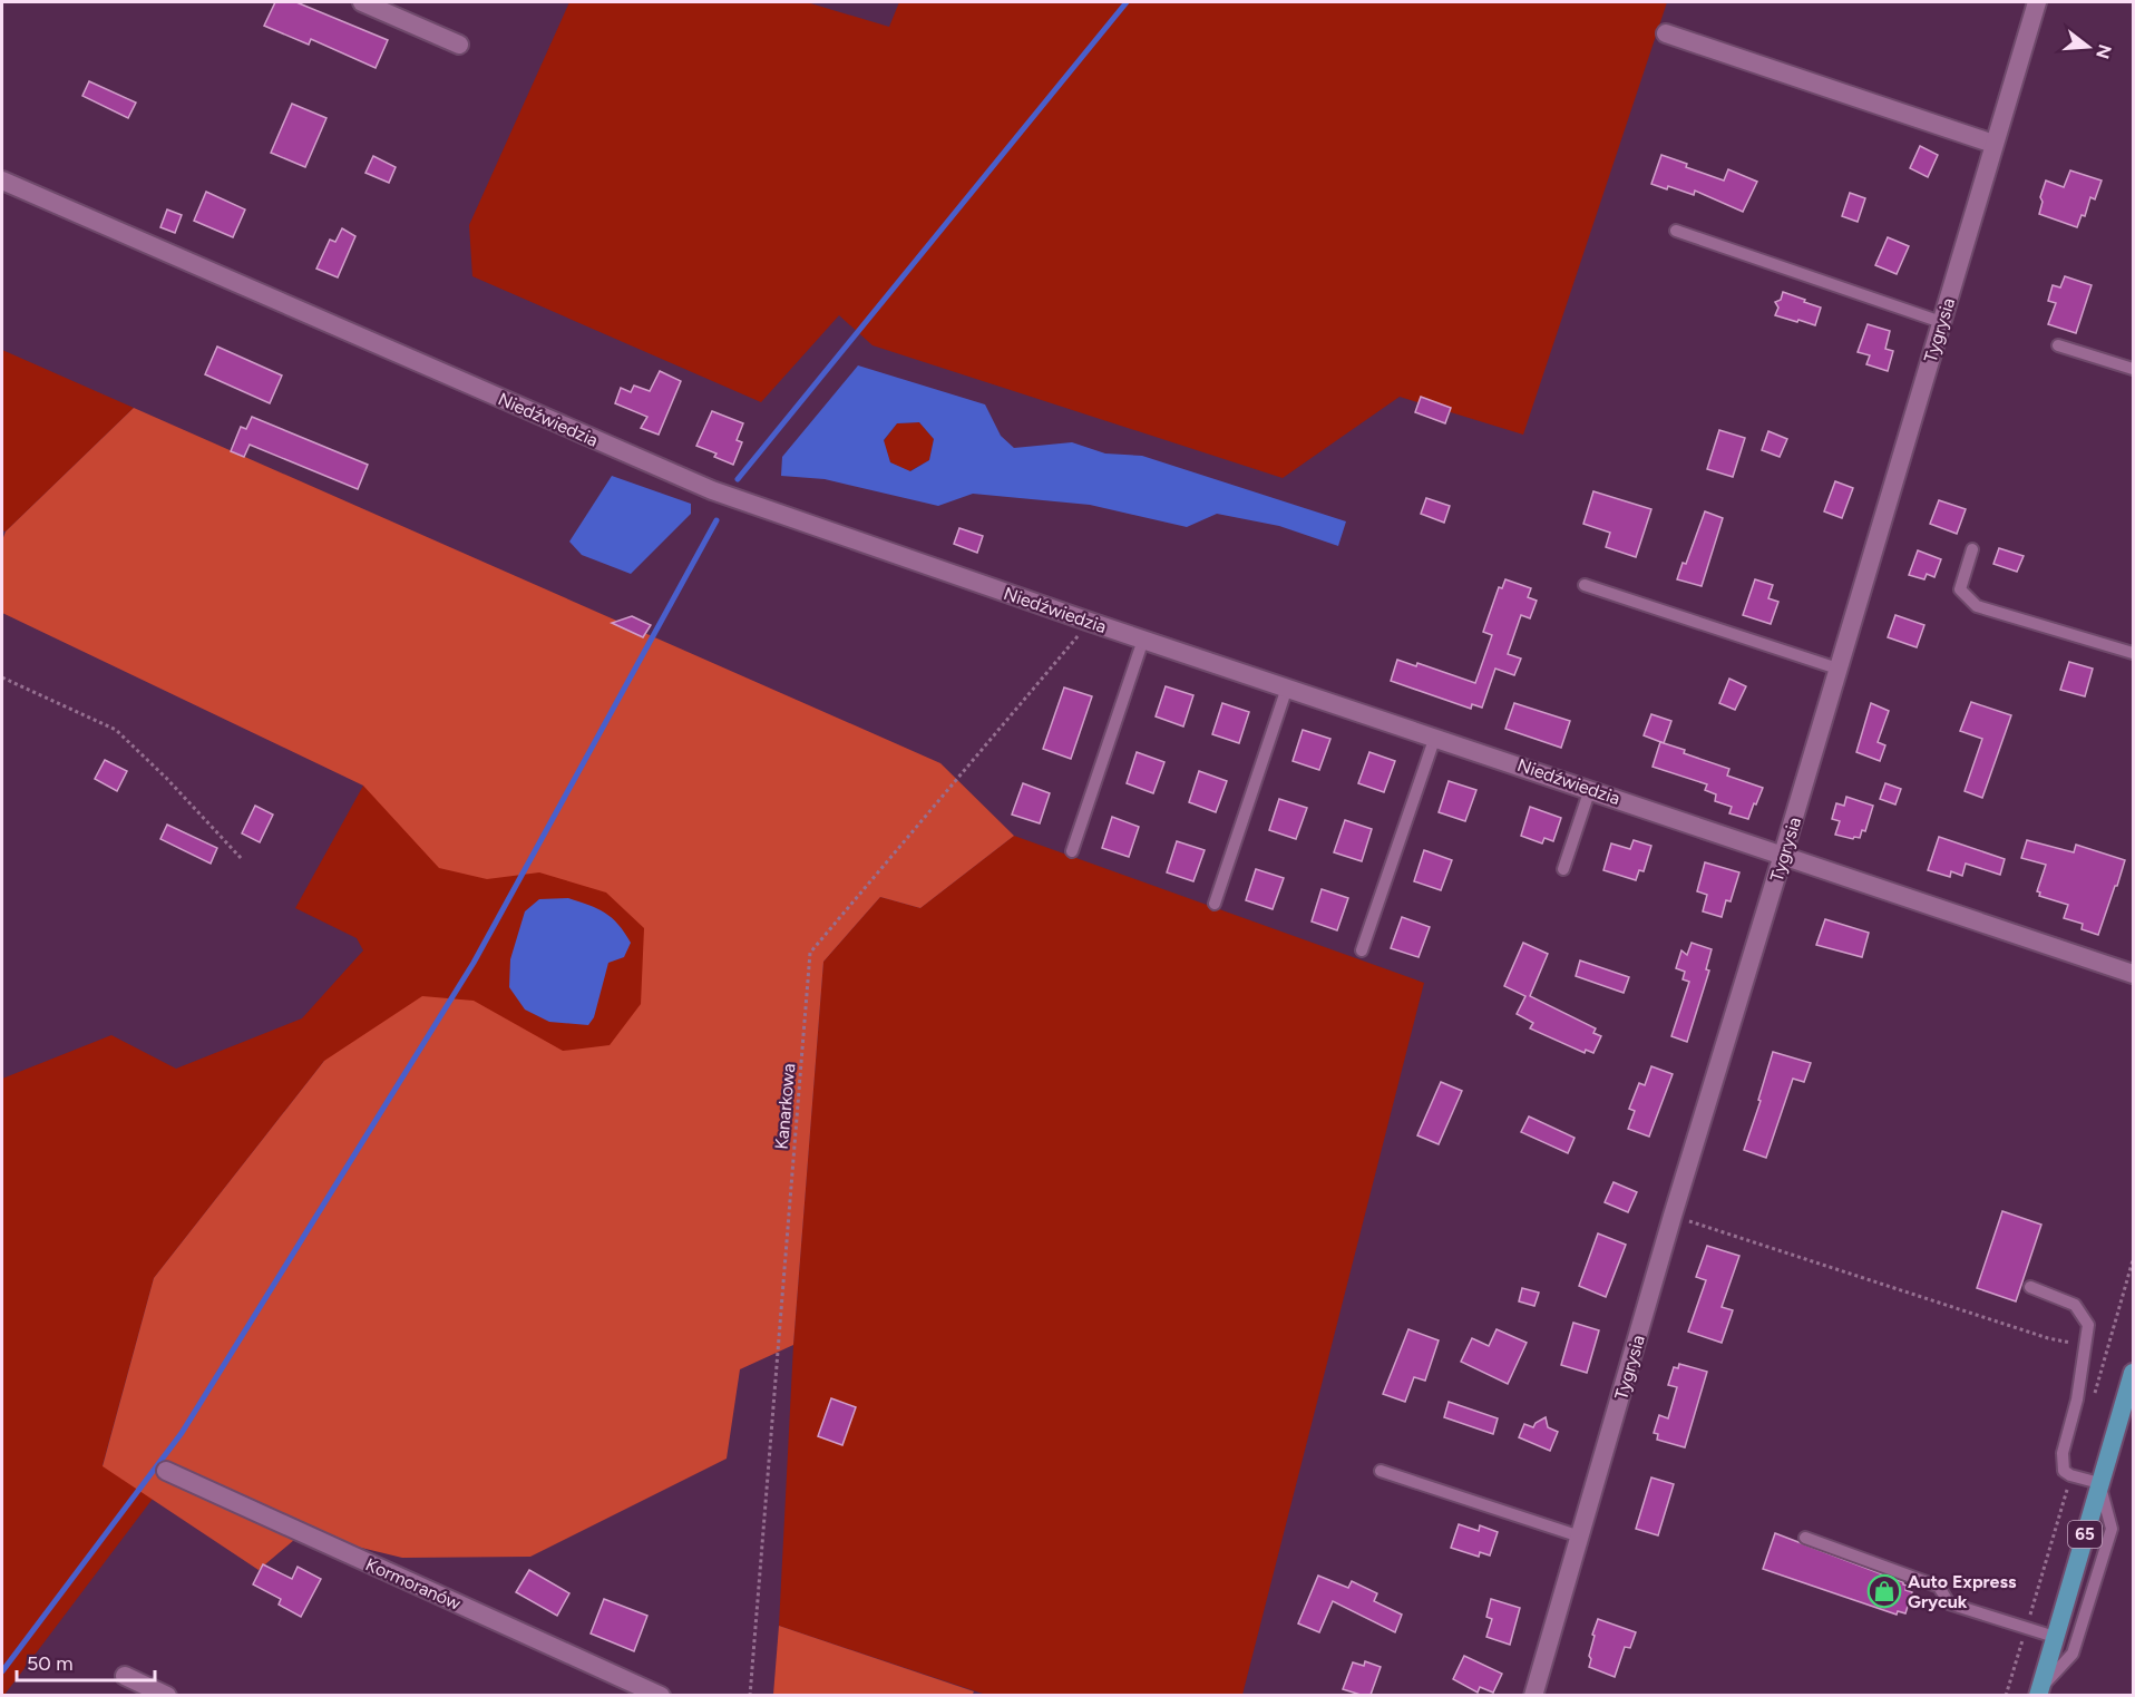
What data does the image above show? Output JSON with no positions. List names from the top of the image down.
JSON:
{
  "streets": {
    "main road": ["65"],
    "street": ["Tygrysia", "Niedźwiedzia", "Kormoranów"],
    "path": ["Kanarkowa"]
  },
  "crossings": [
    ["Tygrysia", "Niedźwiedzia"],
    ["Niedźwiedzia", "Kanarkowa"]
  ],
  "places": {
    "shop": ["Auto Express Grycuk"]
  },
  "scale_bar": "50 m",
  "north": "right"
}
